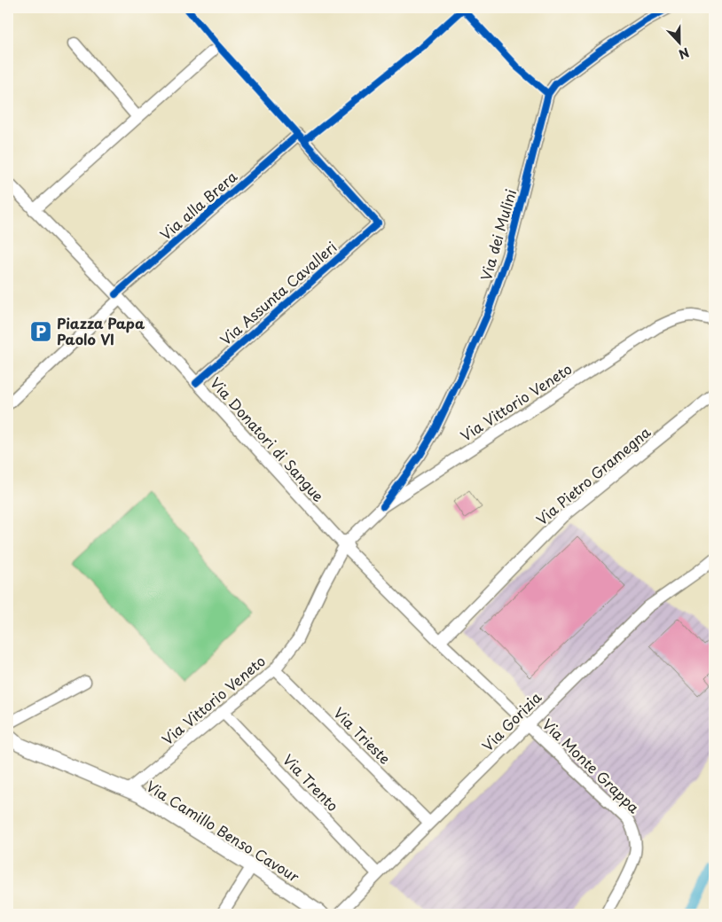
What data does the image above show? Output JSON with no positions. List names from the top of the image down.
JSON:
{
  "streets": {
    "street": [
      "Via alla Brera",
      "Via dei Mulini",
      "Via Assunta Cavalleri",
      "Via Vittorio Veneto",
      "Via Donatori di Sangue",
      "Via Pietro Gramegna",
      "Via Gorizia",
      "Via Trieste",
      "Via Monte Grappa",
      "Via Trento",
      "Via Camillo Benso Cavour"
    ]
  },
  "crossings": [
    ["Via alla Brera", "Via Assunta Cavalleri"],
    ["Via alla Brera", "Via Donatori di Sangue"],
    ["Via dei Mulini", "Via Vittorio Veneto"],
    ["Via Assunta Cavalleri", "Via Donatori di Sangue"],
    ["Via Vittorio Veneto", "Via Donatori di Sangue"],
    ["Via Vittorio Veneto", "Via Trieste"],
    ["Via Vittorio Veneto", "Via Monte Grappa"],
    ["Via Vittorio Veneto", "Via Trento"],
    ["Via Vittorio Veneto", "Via Camillo Benso Cavour"],
    ["Via Donatori di Sangue", "Via Monte Grappa"],
    ["Via Pietro Gramegna", "Via Monte Grappa"],
    ["Via Gorizia", "Via Trieste"],
    ["Via Gorizia", "Via Monte Grappa"],
    ["Via Gorizia", "Via Trento"]
  ],
  "places": {
    "parking": ["Piazza Papa Paolo VI"]
  },
  "north": "bottom"
}
